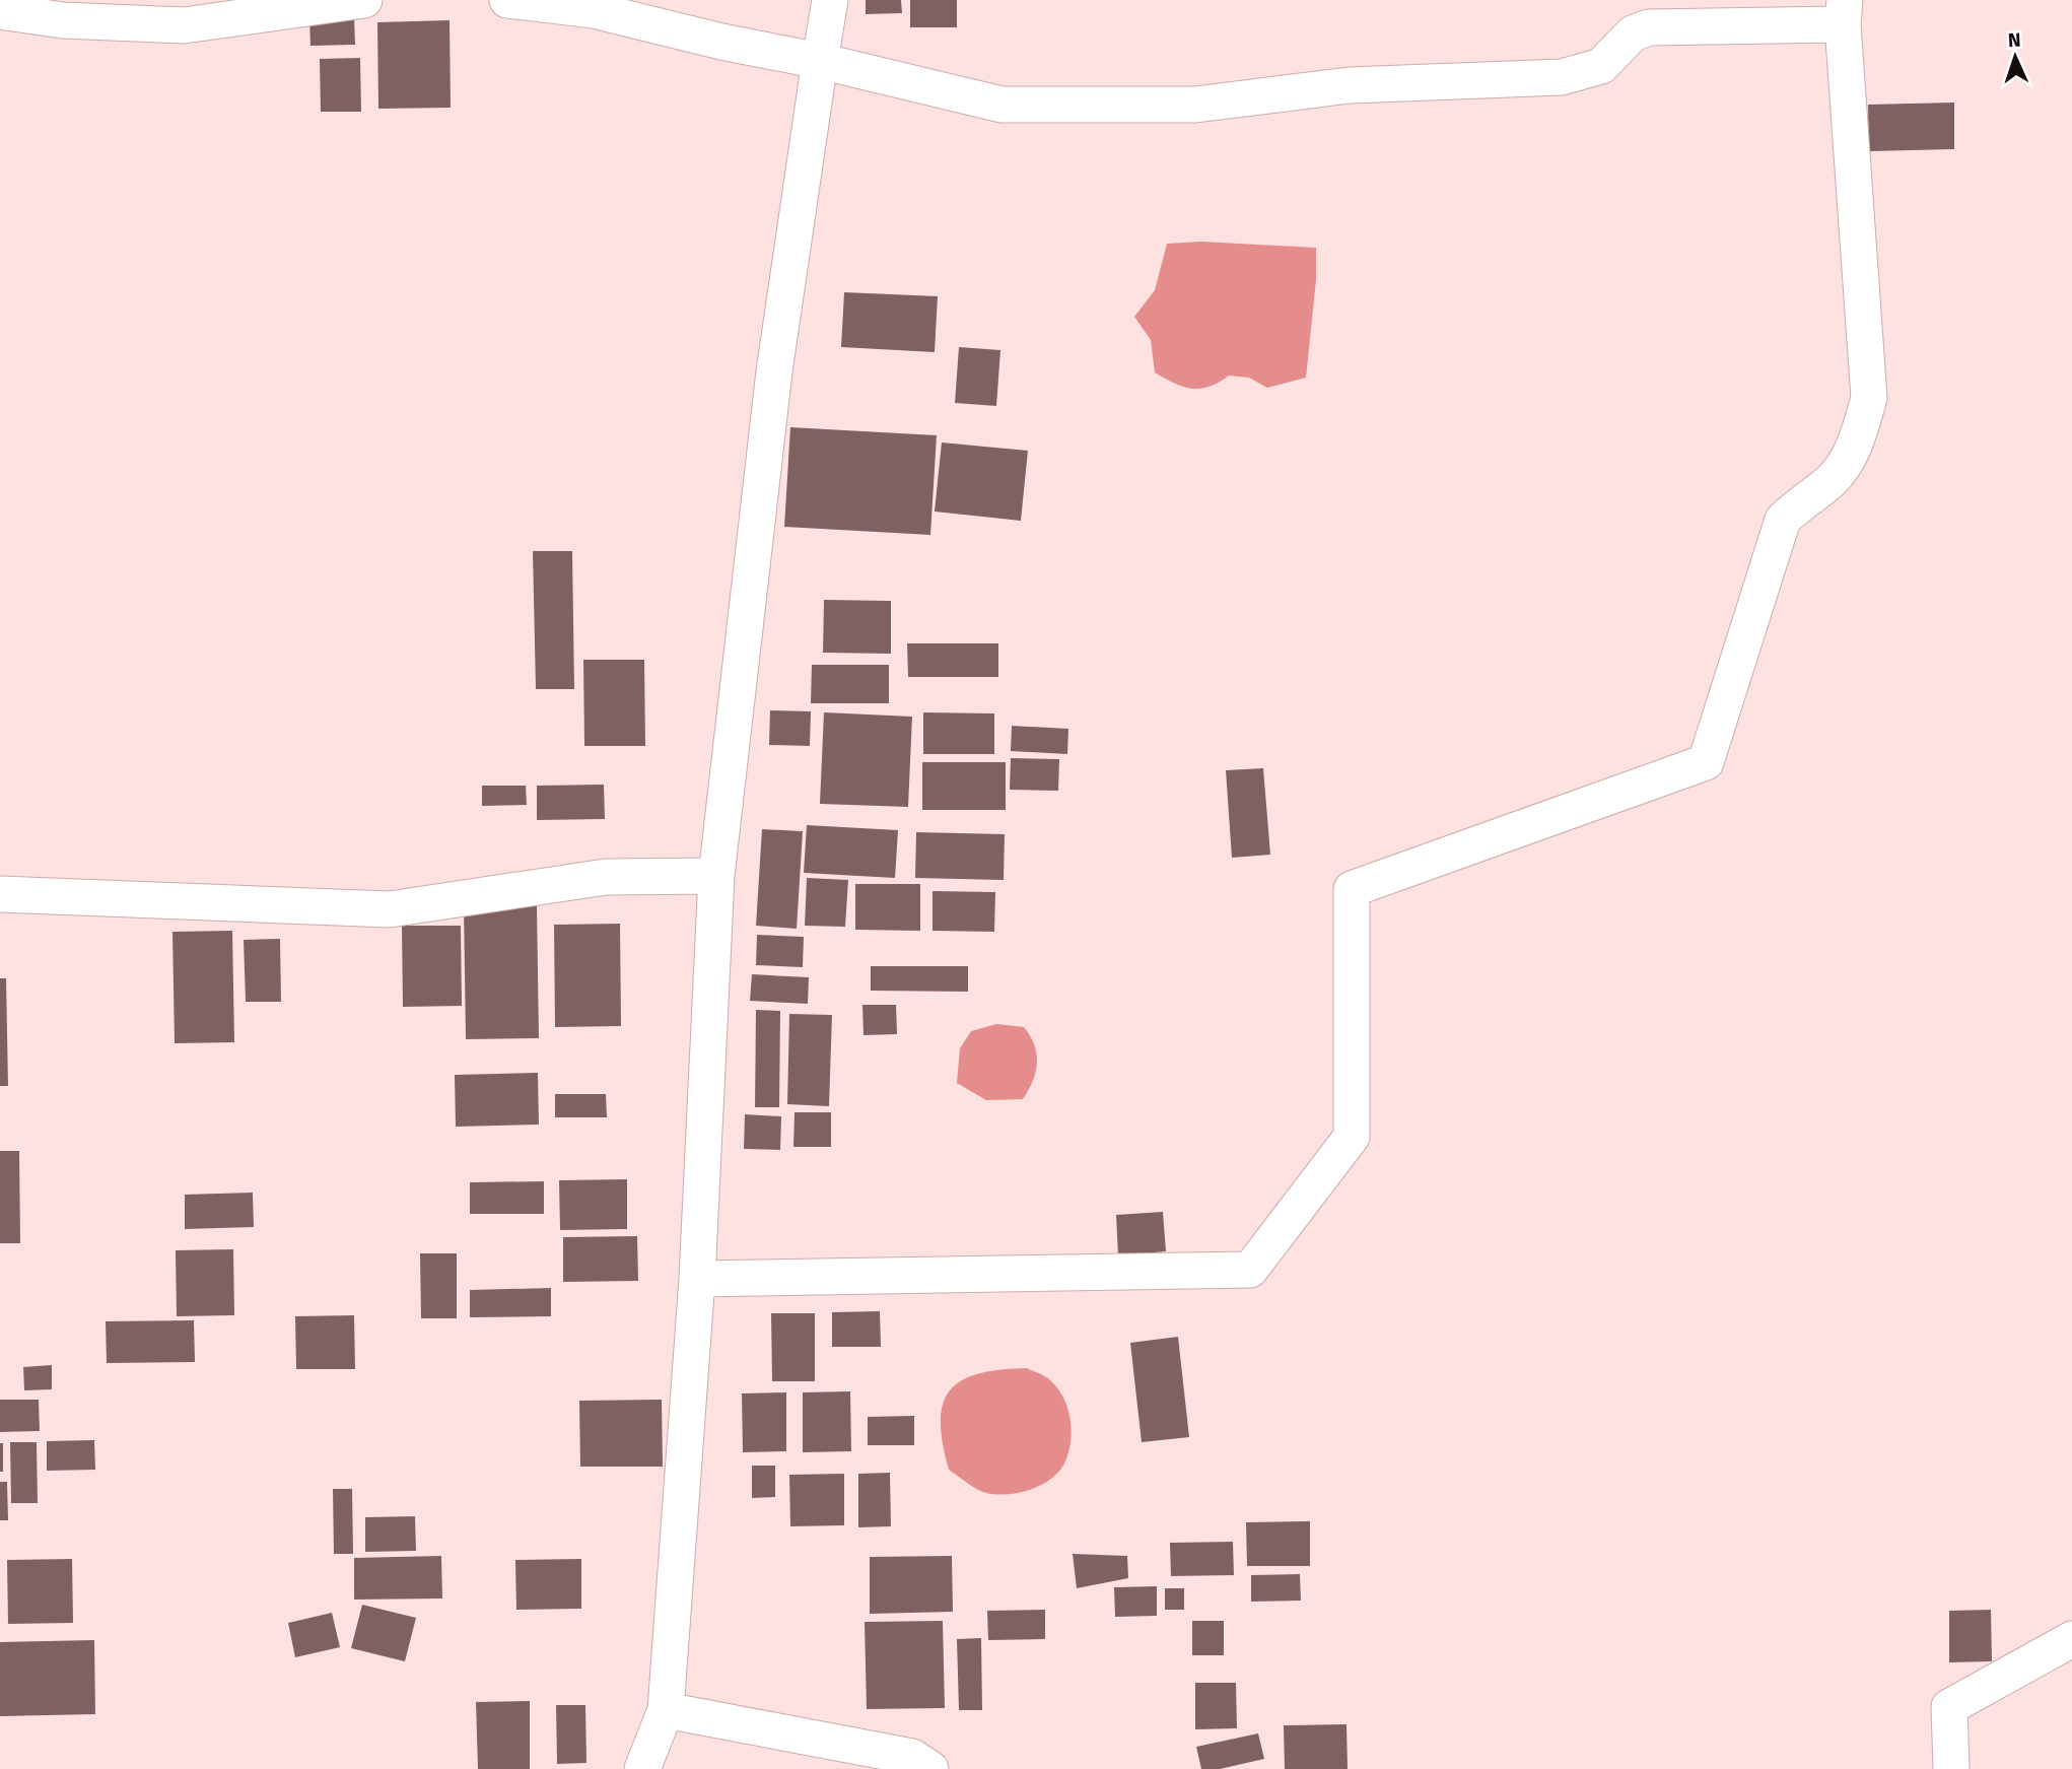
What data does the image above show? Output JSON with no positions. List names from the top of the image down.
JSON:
{
  "north": "top"
}
